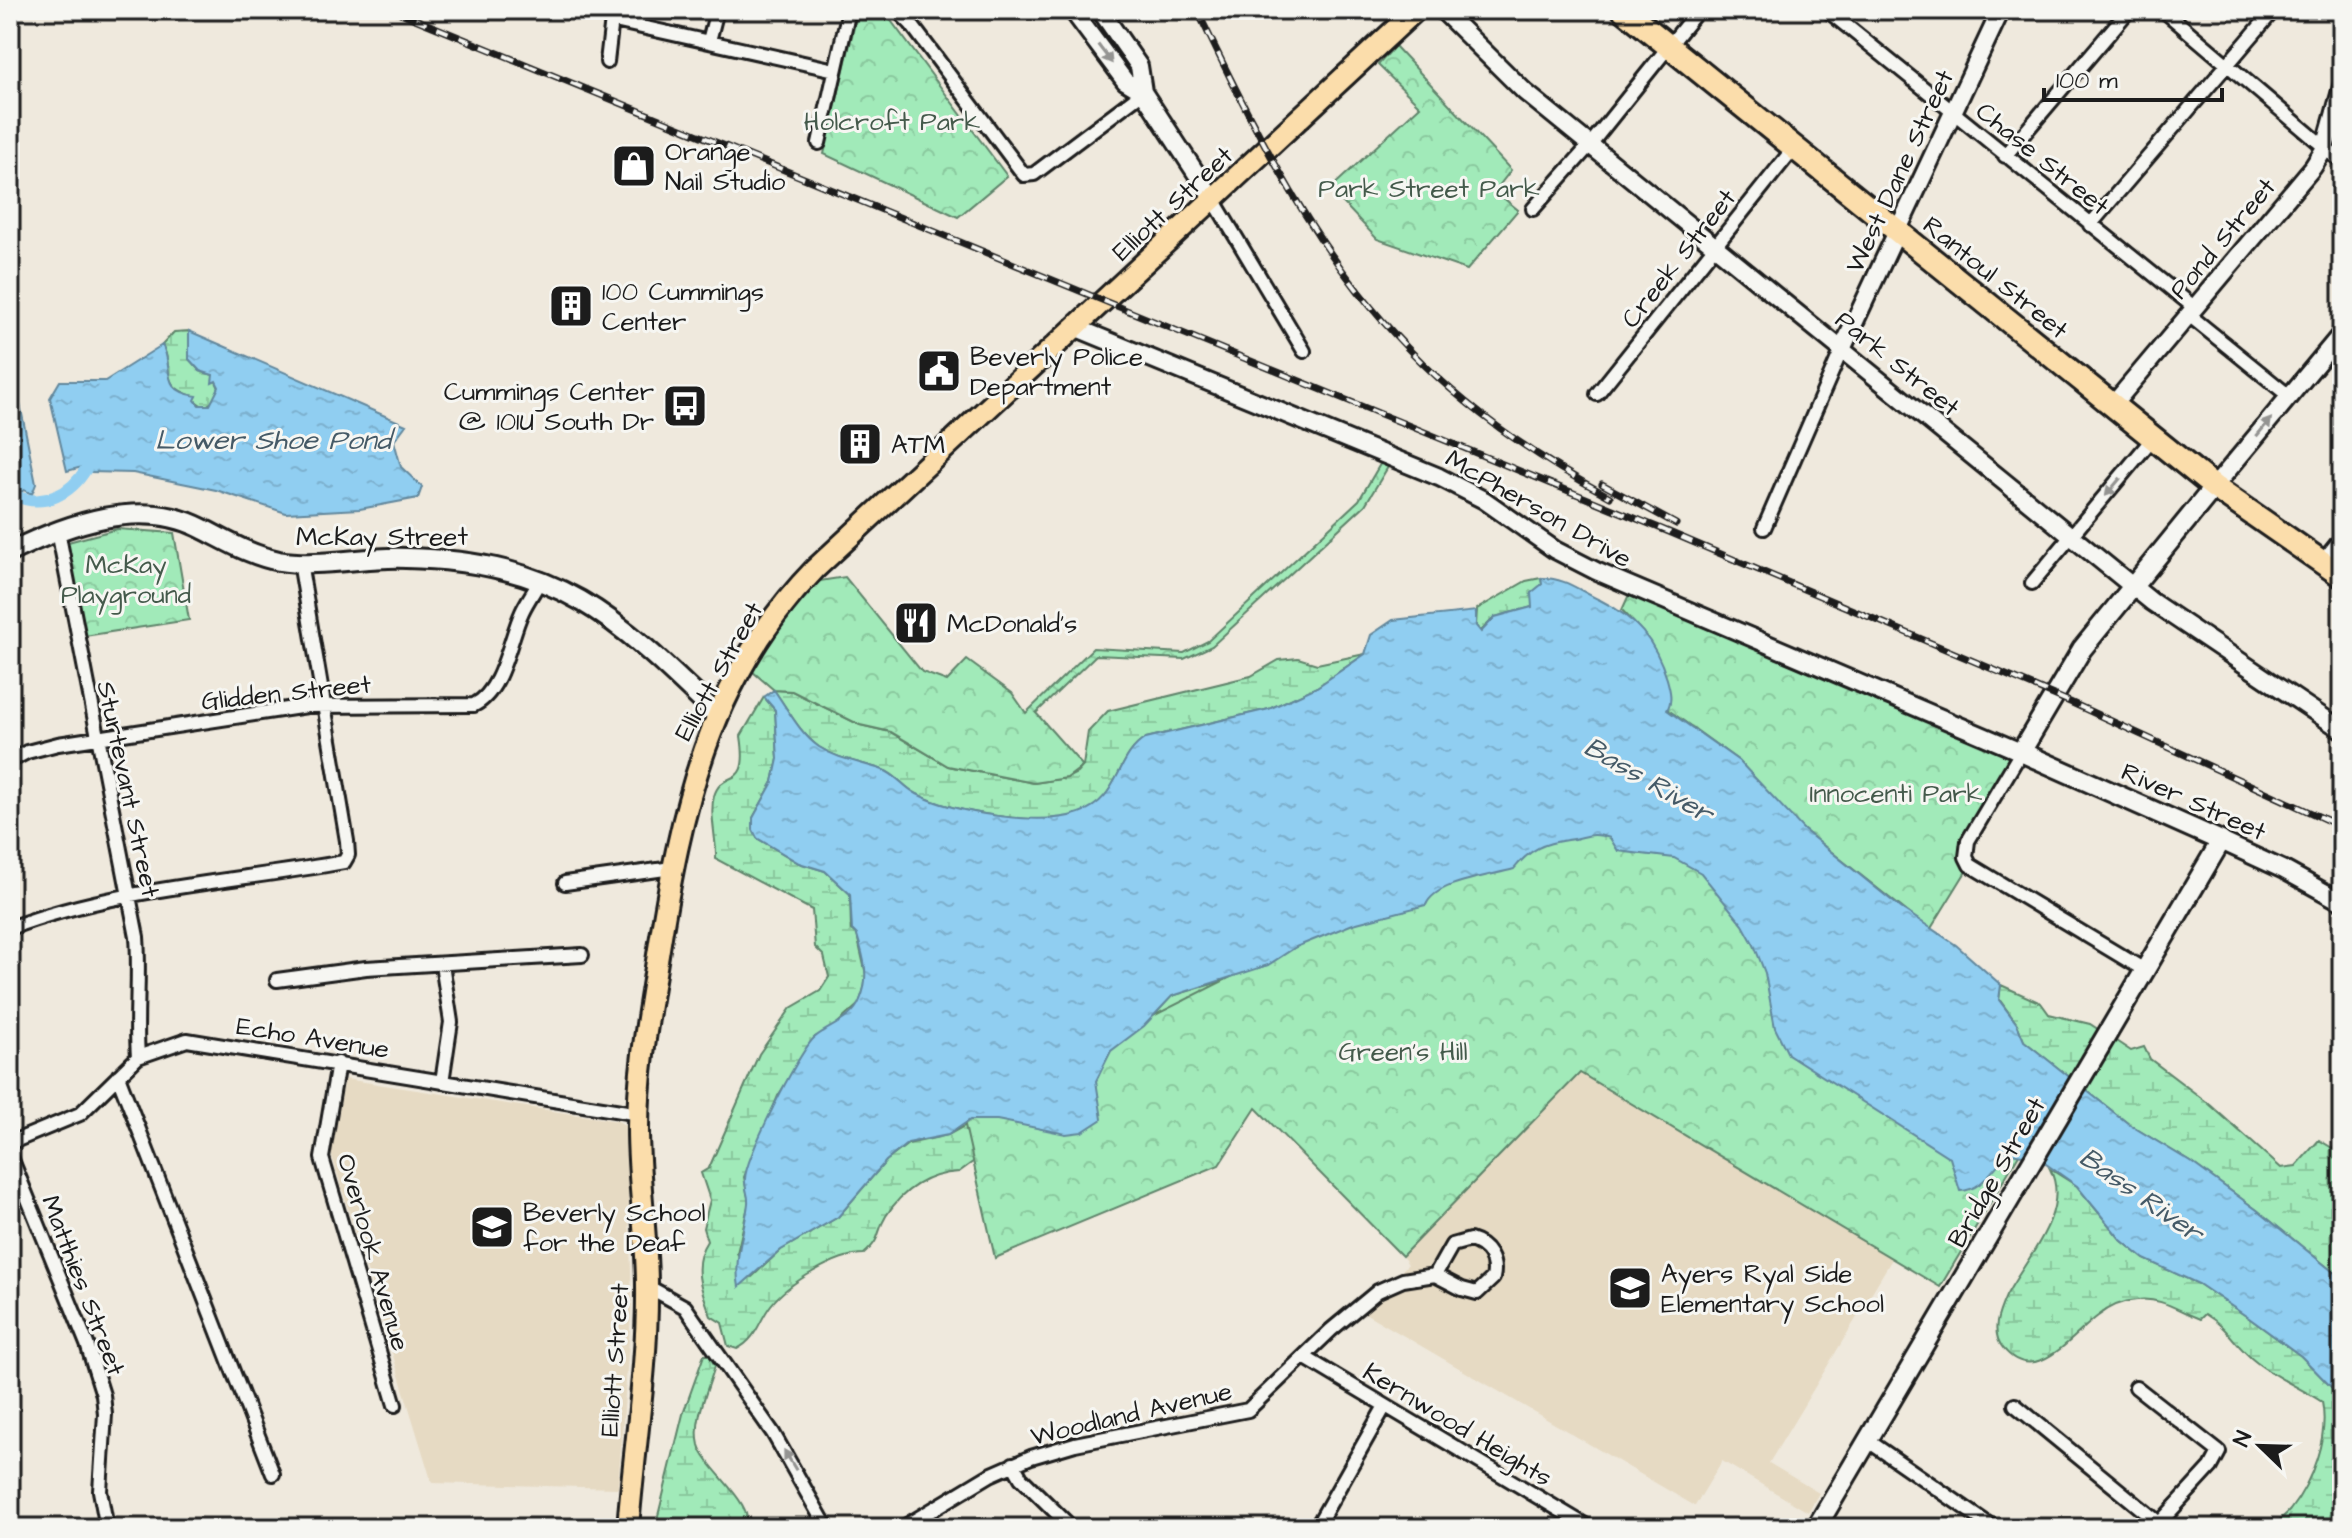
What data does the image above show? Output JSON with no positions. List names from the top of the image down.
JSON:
{
  "streets": {
    "highway": ["Rantoul Street"],
    "main road": [
      "Elliott Street",
      "McKay Street",
      "River Street",
      "Bridge Street"
    ],
    "street": [
      "Chase Street",
      "West Dane Street",
      "Pond Street",
      "Creek Street",
      "Park Street",
      "McPherson Drive",
      "Glidden Street",
      "Sturtevant Street",
      "Echo Avenue",
      "Overlook Avenue",
      "Matthies Street",
      "Woodland Avenue",
      "Kernwood Heights"
    ]
  },
  "crossings": [
    ["Chase Street", "West Dane Street"],
    ["Chase Street", "Pond Street"],
    ["West Dane Street", "Rantoul Street"],
    ["West Dane Street", "Park Street"],
    ["Elliott Street", "McPherson Drive"],
    ["Elliott Street", "McKay Street"],
    ["Elliott Street", "Echo Avenue"],
    ["Pond Street", "Rantoul Street"],
    ["Creek Street", "Rantoul Street"],
    ["Creek Street", "Park Street"],
    ["McPherson Drive", "River Street"],
    ["McKay Street", "Glidden Street"],
    ["McKay Street", "Sturtevant Street"],
    ["Glidden Street", "Sturtevant Street"],
    ["Sturtevant Street", "Echo Avenue"],
    ["River Street", "Bridge Street"],
    ["Echo Avenue", "Overlook Avenue"],
    ["Woodland Avenue", "Kernwood Heights"]
  ],
  "water": ["Lower Shoe Pond", "Bass River"],
  "parks": [
    "Holcroft Park",
    "Park Street Park",
    "McKay Playground",
    "Innocenti Park",
    "Green's Hill"
  ],
  "places": {
    "shop": ["Orange Nail Studio"],
    "building": ["100 Cummings Center", "ATM"],
    "public building": ["Beverly Police Department"],
    "bus stop": ["Cummings Center @ 101U South Dr"],
    "restaurant": ["McDonald's"],
    "school or university": ["Beverly School for the Deaf", "Ayers Ryal Side Elementary School"]
  },
  "scale_bar": "100 m",
  "north": "top left"
}
